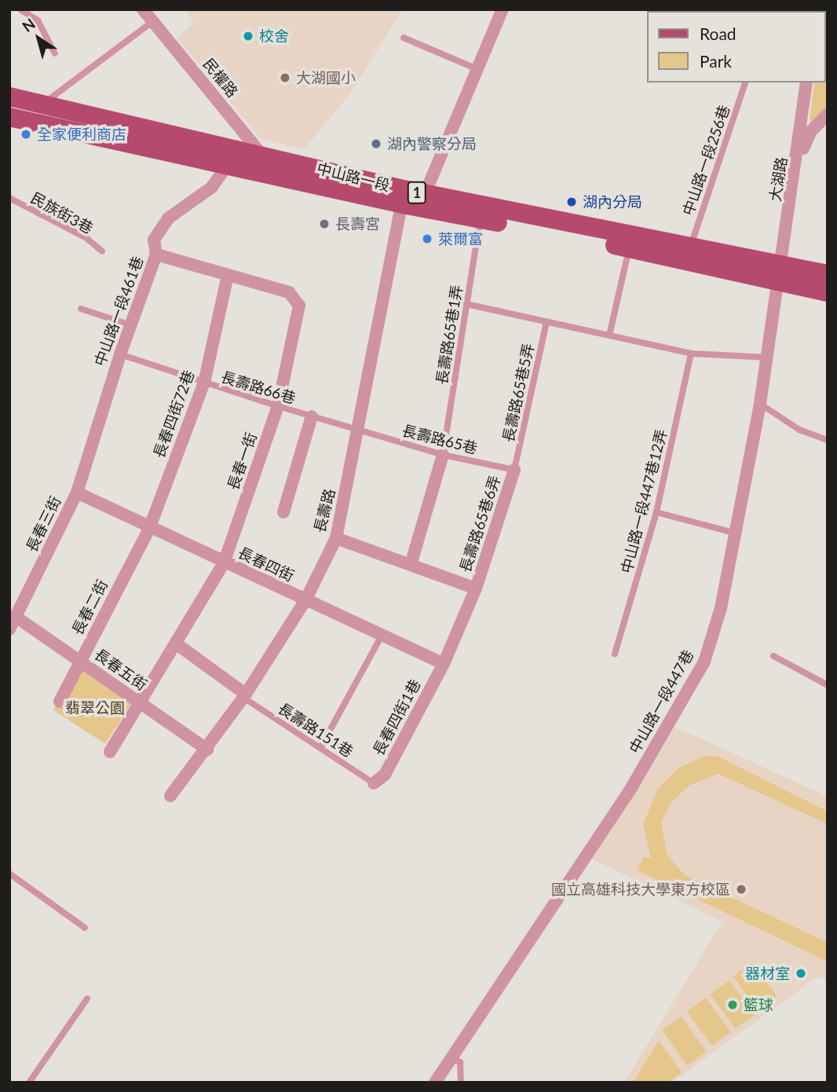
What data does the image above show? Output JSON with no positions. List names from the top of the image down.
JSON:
{
  "streets": {
    "main road": ["中山路一段", "1"],
    "street": [
      "民權路",
      "大湖路",
      "中山路一段461巷",
      "長春四街72巷",
      "長春一街",
      "長壽路",
      "長春三街",
      "長壽路65巷6弄",
      "長春四街",
      "長春二街",
      "長春五街",
      "中山路一段447巷",
      "長春四街1巷"
    ],
    "lane": [
      "中山路一段256巷",
      "民族街3巷",
      "長壽路65巷1弄",
      "長壽路66巷",
      "長壽路65巷5弄",
      "長壽路65巷",
      "中山路一段447巷12弄",
      "長壽路151巷"
    ]
  },
  "crossings": [
    ["民權路", "中山路一段"],
    ["中山路一段256巷", "中山路一段"],
    ["中山路一段", "大湖路"],
    ["中山路一段", "中山路一段461巷"],
    ["中山路一段", "長壽路65巷1弄"],
    ["中山路一段", "長壽路"],
    ["中山路一段", "中山路一段447巷"],
    ["大湖路", "中山路一段447巷"],
    ["中山路一段461巷", "長壽路66巷"],
    ["中山路一段461巷", "長春一街"],
    ["中山路一段461巷", "長春三街"],
    ["中山路一段461巷", "長春四街"],
    ["長壽路65巷1弄", "長壽路65巷"],
    ["長壽路66巷", "長春四街72巷"],
    ["長壽路66巷", "長壽路65巷"],
    ["長壽路66巷", "長春一街"],
    ["長壽路66巷", "長壽路"],
    ["長壽路65巷5弄", "長壽路65巷"],
    ["長壽路65巷5弄", "長壽路65巷6弄"],
    ["長春四街72巷", "長春一街"],
    ["長春四街72巷", "長春四街"],
    ["長春四街72巷", "長春二街"],
    ["長壽路65巷", "長壽路"],
    ["長壽路65巷", "長壽路65巷6弄"],
    ["長春一街", "長春四街"],
    ["長春一街", "長春五街"],
    ["長壽路", "長春四街"],
    ["長壽路", "長春五街"],
    ["長壽路", "長壽路151巷"],
    ["長春三街", "長春四街"],
    ["長春三街", "長春五街"],
    ["長壽路65巷6弄", "長春四街"],
    ["長壽路65巷6弄", "長春四街1巷"],
    ["長春四街", "長春二街"],
    ["長春四街", "長春四街1巷"],
    ["長春二街", "長春五街"],
    ["長春四街1巷", "長壽路151巷"]
  ],
  "parks": ["翡翠公園"],
  "places": [
    "校舍",
    "大湖國小",
    "全家便利商店",
    "湖內警察分局",
    "湖內分局",
    "長壽宮",
    "萊爾富",
    "國立高雄科技大學東方校區",
    "器材室",
    "籃球"
  ],
  "legend": ["Road", "Park"],
  "north": "top left"
}
